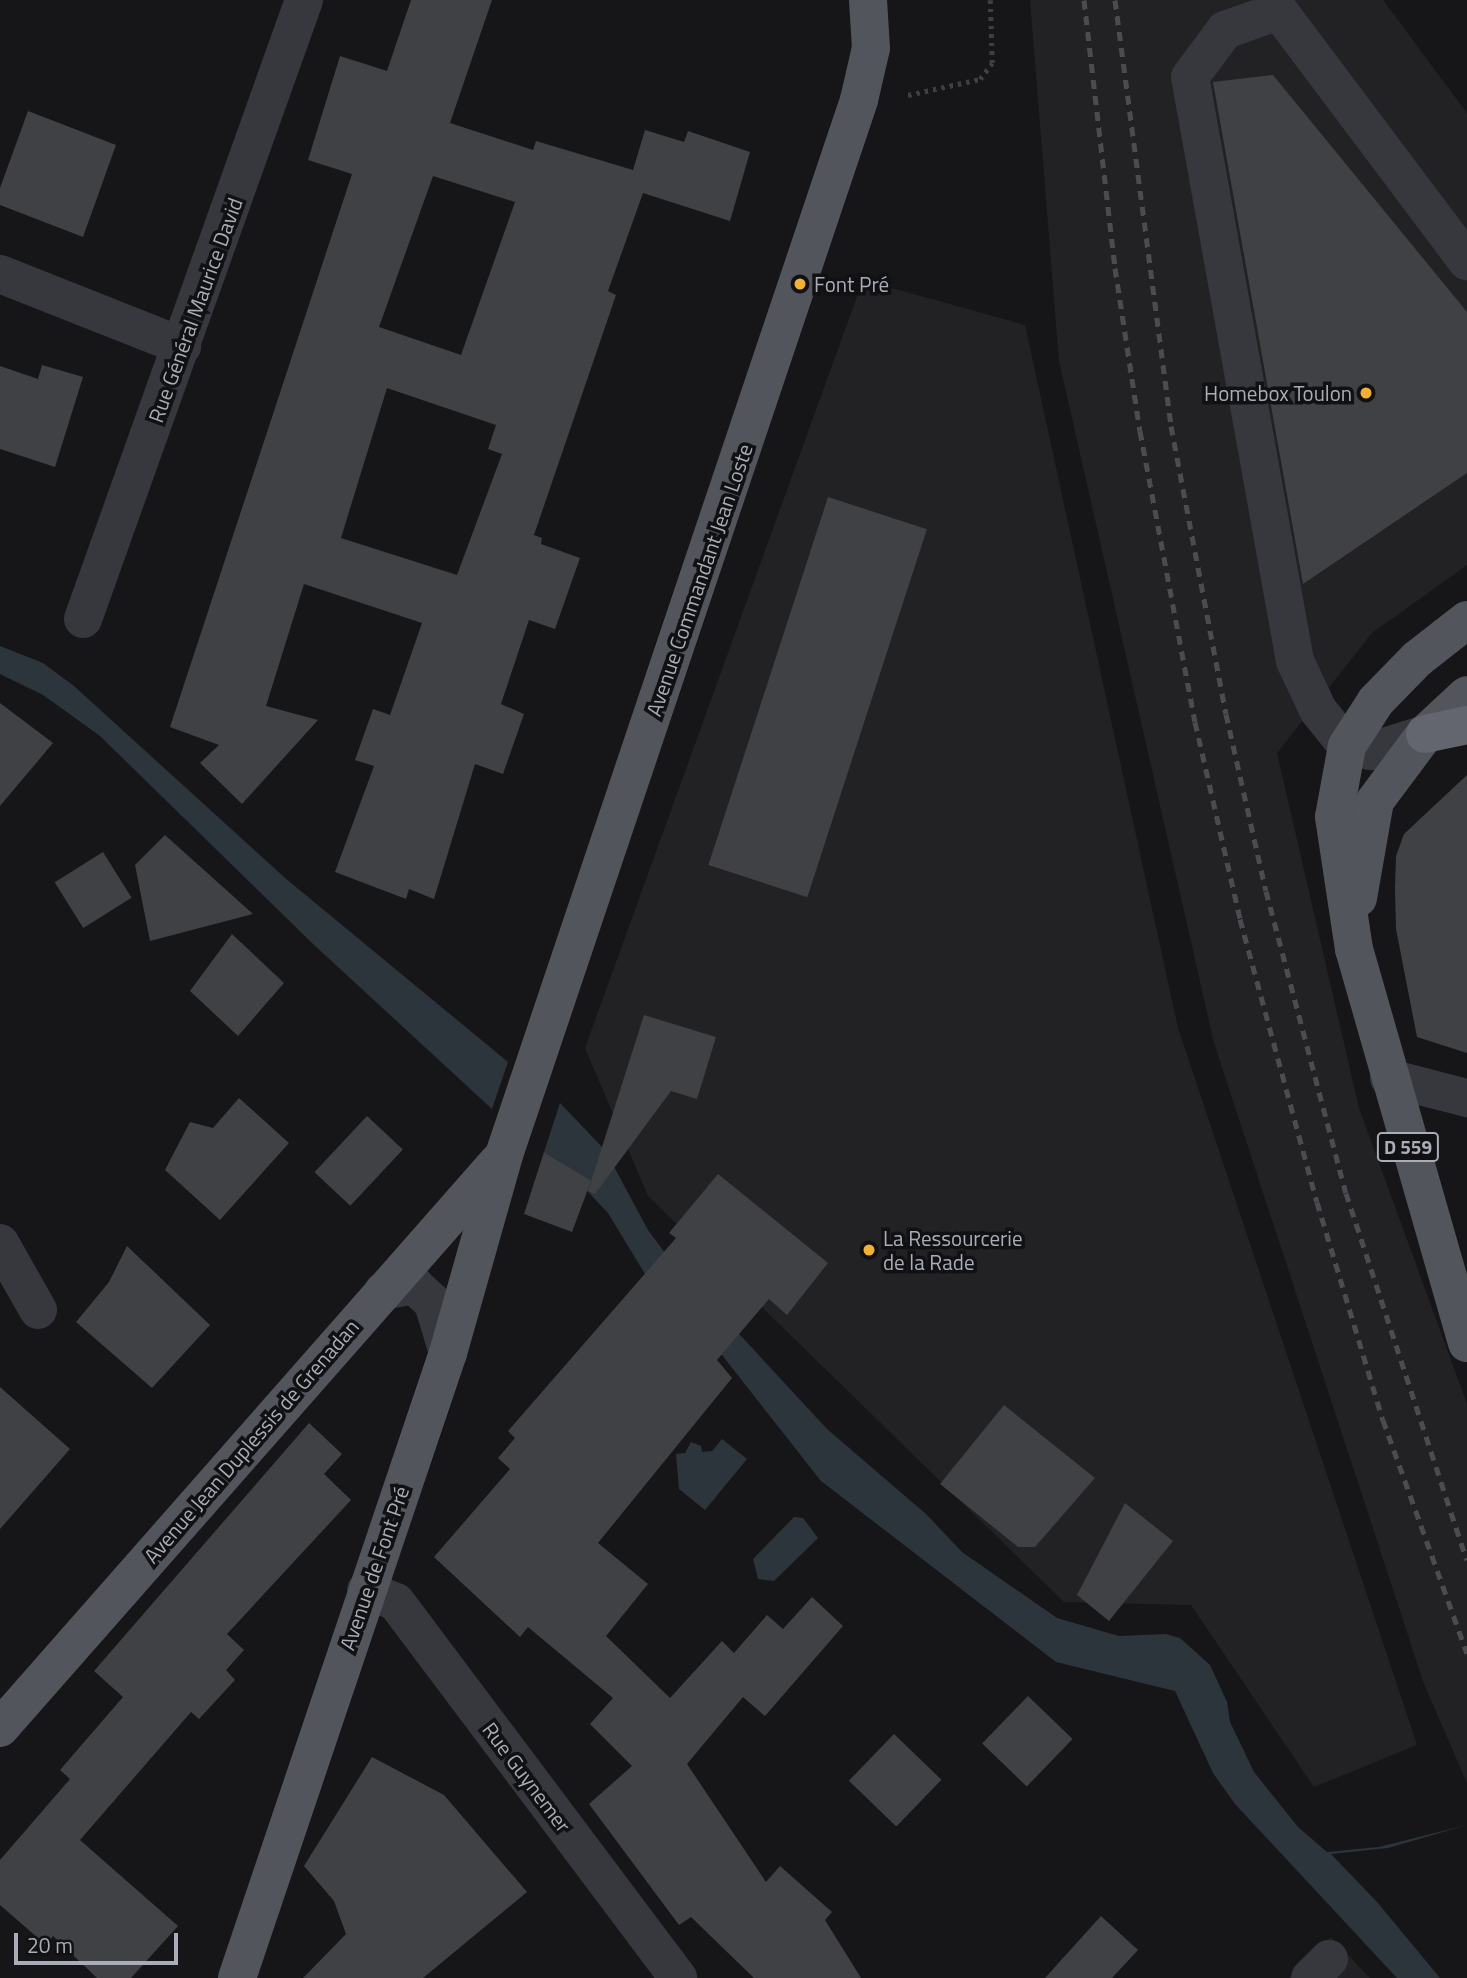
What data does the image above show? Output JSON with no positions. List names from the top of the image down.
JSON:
{
  "streets": {
    "main road": [
      "Avenue Commandant Jean Loste",
      "D 559",
      "Avenue Jean Duplessis de Grenadan",
      "Avenue de Font Pré"
    ],
    "street": ["Rue Général Maurice David", "Rue Guynemer"]
  },
  "crossings": [
    ["Avenue Commandant Jean Loste", "Avenue Jean Duplessis de Grenadan"],
    ["Avenue Commandant Jean Loste", "Avenue de Font Pré"],
    ["Avenue Jean Duplessis de Grenadan", "Avenue de Font Pré"],
    ["Avenue de Font Pré", "Rue Guynemer"]
  ],
  "places": ["Font Pré", "Homebox Toulon", "La Ressourcerie de la Rade"],
  "scale_bar": "20 m"
}
